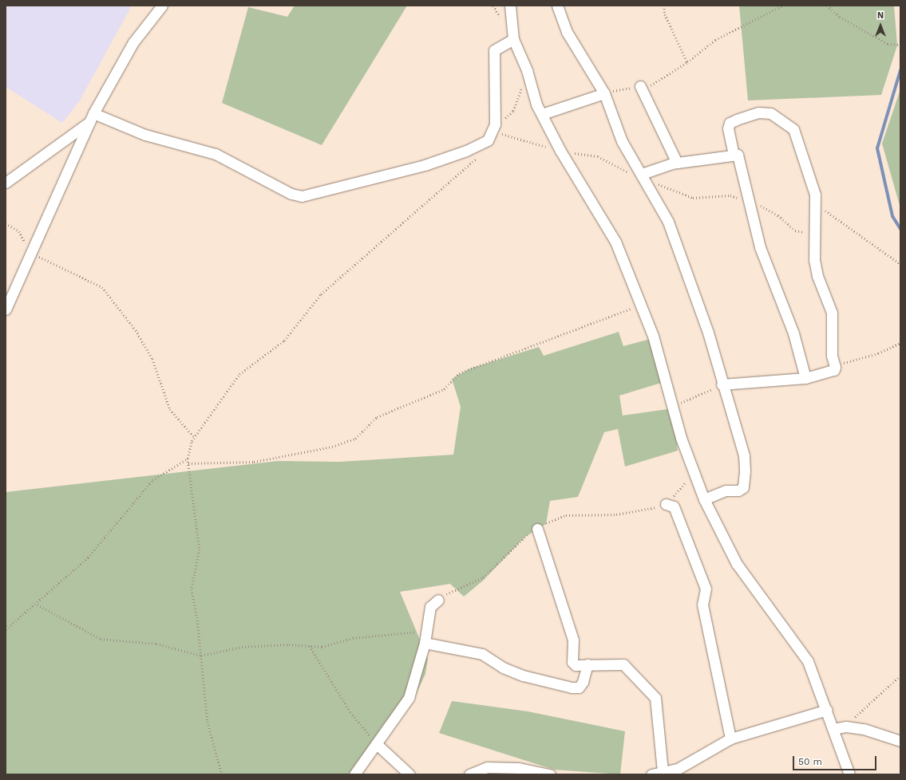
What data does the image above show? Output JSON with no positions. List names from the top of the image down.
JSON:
{
  "scale_bar": "50 m",
  "north": "top"
}
